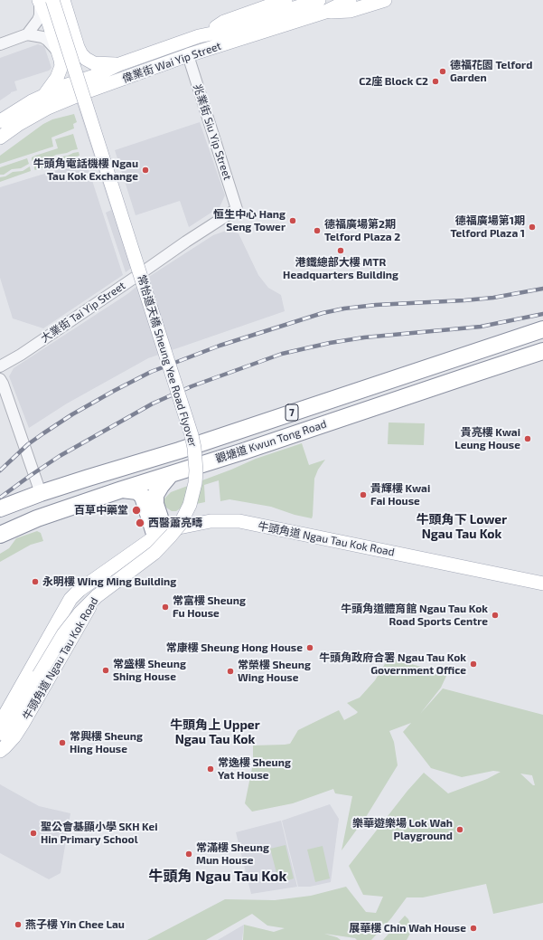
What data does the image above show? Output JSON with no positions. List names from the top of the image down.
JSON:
{
  "streets": {
    "highway": ["7", "觀塘道 Kwun Tong Road"],
    "main road": ["偉業街 Wai Yip Street", "常怡道天橋 Sheung Yee Road Flyover", "牛頭角道 Ngau Tau Kok Road"],
    "street": ["兆業街 Siu Yip Street", "大業街 Tai Yip Street"]
  },
  "crossings": [
    ["偉業街 Wai Yip Street", "兆業街 Siu Yip Street"],
    ["兆業街 Siu Yip Street", "大業街 Tai Yip Street"],
    ["常怡道天橋 Sheung Yee Road Flyover", "牛頭角道 Ngau Tau Kok Road"]
  ],
  "districts": ["牛頭角下 Lower Ngau Tau Kok", "牛頭角上 Upper Ngau Tau Kok", "牛頭角 Ngau Tau Kok"],
  "places": [
    "德福花園 Telford Garden",
    "C2座 Block C2",
    "牛頭角電話機樓 Ngau Tau Kok Exchange",
    "恒生中心 Hang Seng Tower",
    "德福廣場第1期 Telford Plaza 1",
    "德福廣場第2期 Telford Plaza 2",
    "港鐵總部大樓 MTR Headquarters Building",
    "貴亮樓 Kwai Leung House",
    "貴輝樓 Kwai Fai House",
    "百草中藥堂",
    "西醫蕭亮疇",
    "永明樓 Wing Ming Building",
    "常富樓 Sheung Fu House",
    "牛頭角道體育館 Ngau Tau Kok Road Sports Centre",
    "常康樓 Sheung Hong House",
    "牛頭角政府合署 Ngau Tau Kok Government Office",
    "常盛樓 Sheung Shing House",
    "常榮樓 Sheung Wing House",
    "常興樓 Sheung Hing House",
    "常逸樓 Sheung Yat House",
    "樂華遊樂場 Lok Wah Playground",
    "聖公會基顯小學 SKH Kei Hin Primary School",
    "常滿樓 Sheung Mun House",
    "燕子樓 Yin Chee Lau",
    "展華樓 Chin Wah House"
  ]
}
